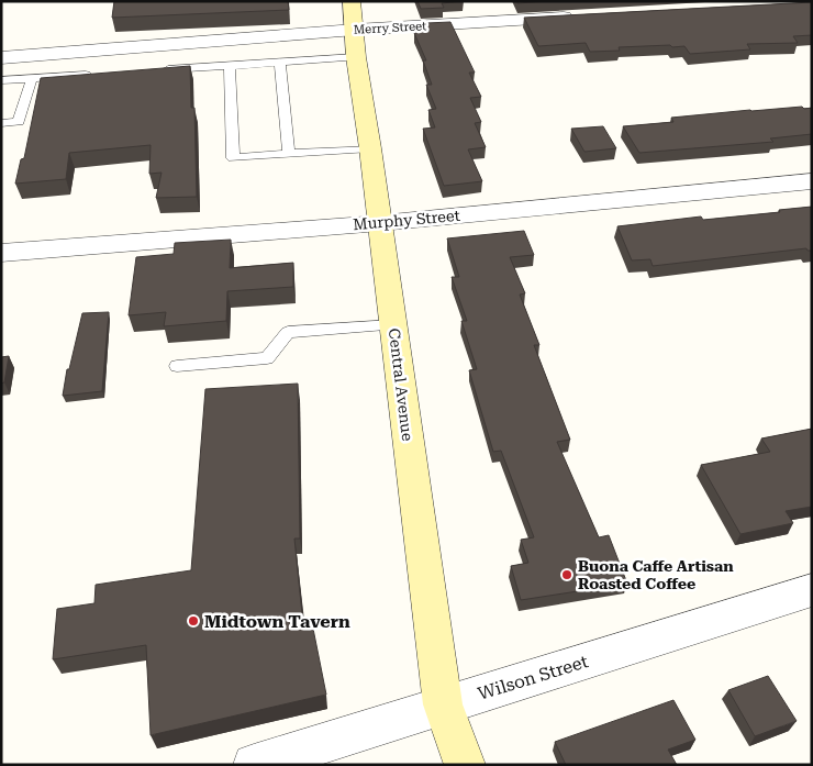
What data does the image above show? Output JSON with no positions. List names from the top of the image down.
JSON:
{
  "streets": {
    "main road": ["Central Avenue"],
    "street": ["Merry Street", "Murphy Street", "Wilson Street"]
  },
  "crossings": [
    ["Merry Street", "Central Avenue"],
    ["Murphy Street", "Central Avenue"],
    ["Central Avenue", "Wilson Street"]
  ],
  "places": ["Buona Caffe Artisan Roasted Coffee", "Midtown Tavern"]
}
